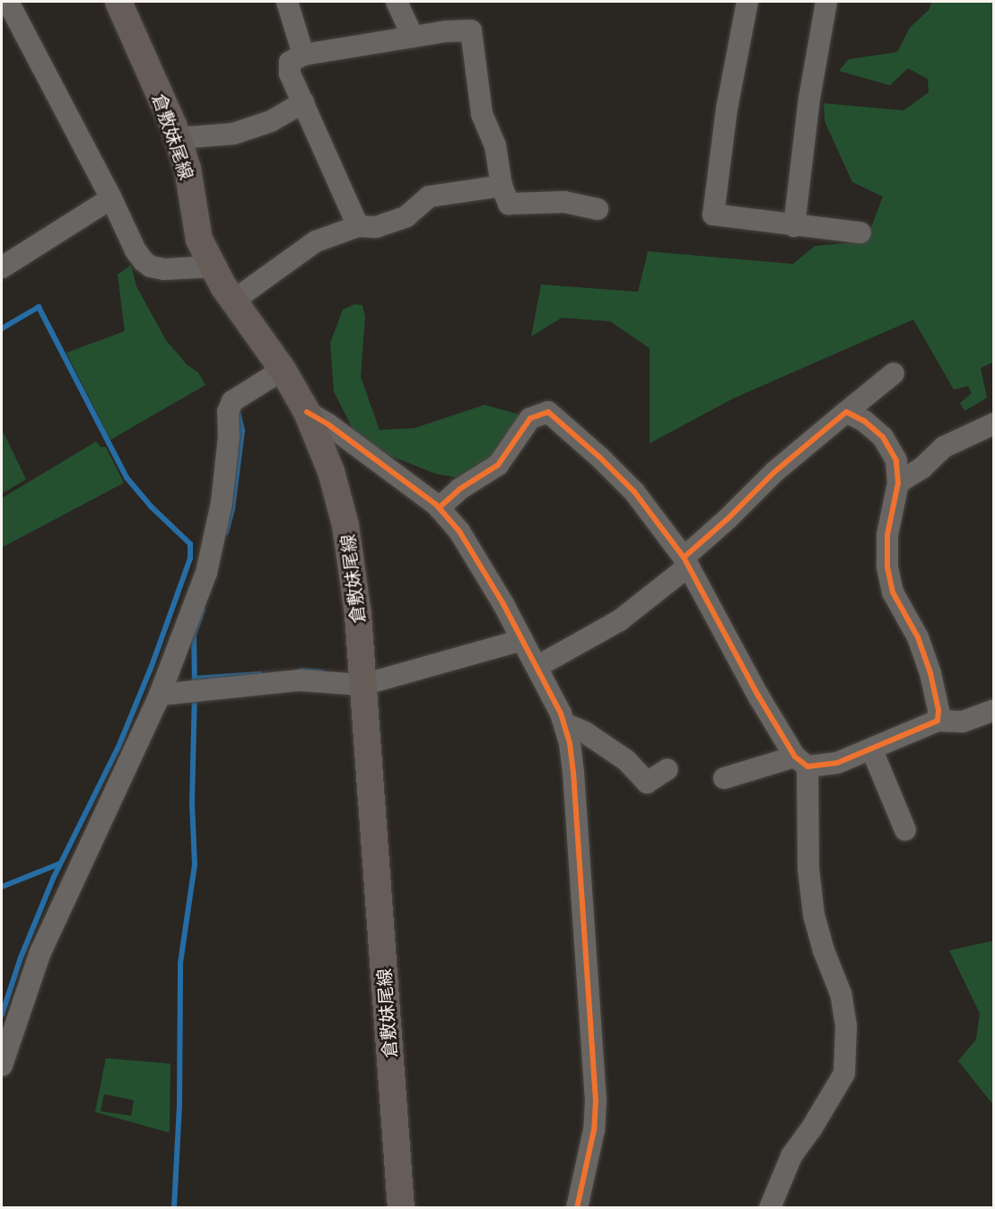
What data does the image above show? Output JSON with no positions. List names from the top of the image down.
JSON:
{
  "streets": {
    "main road": ["倉敷妹尾線"]
  }
}
